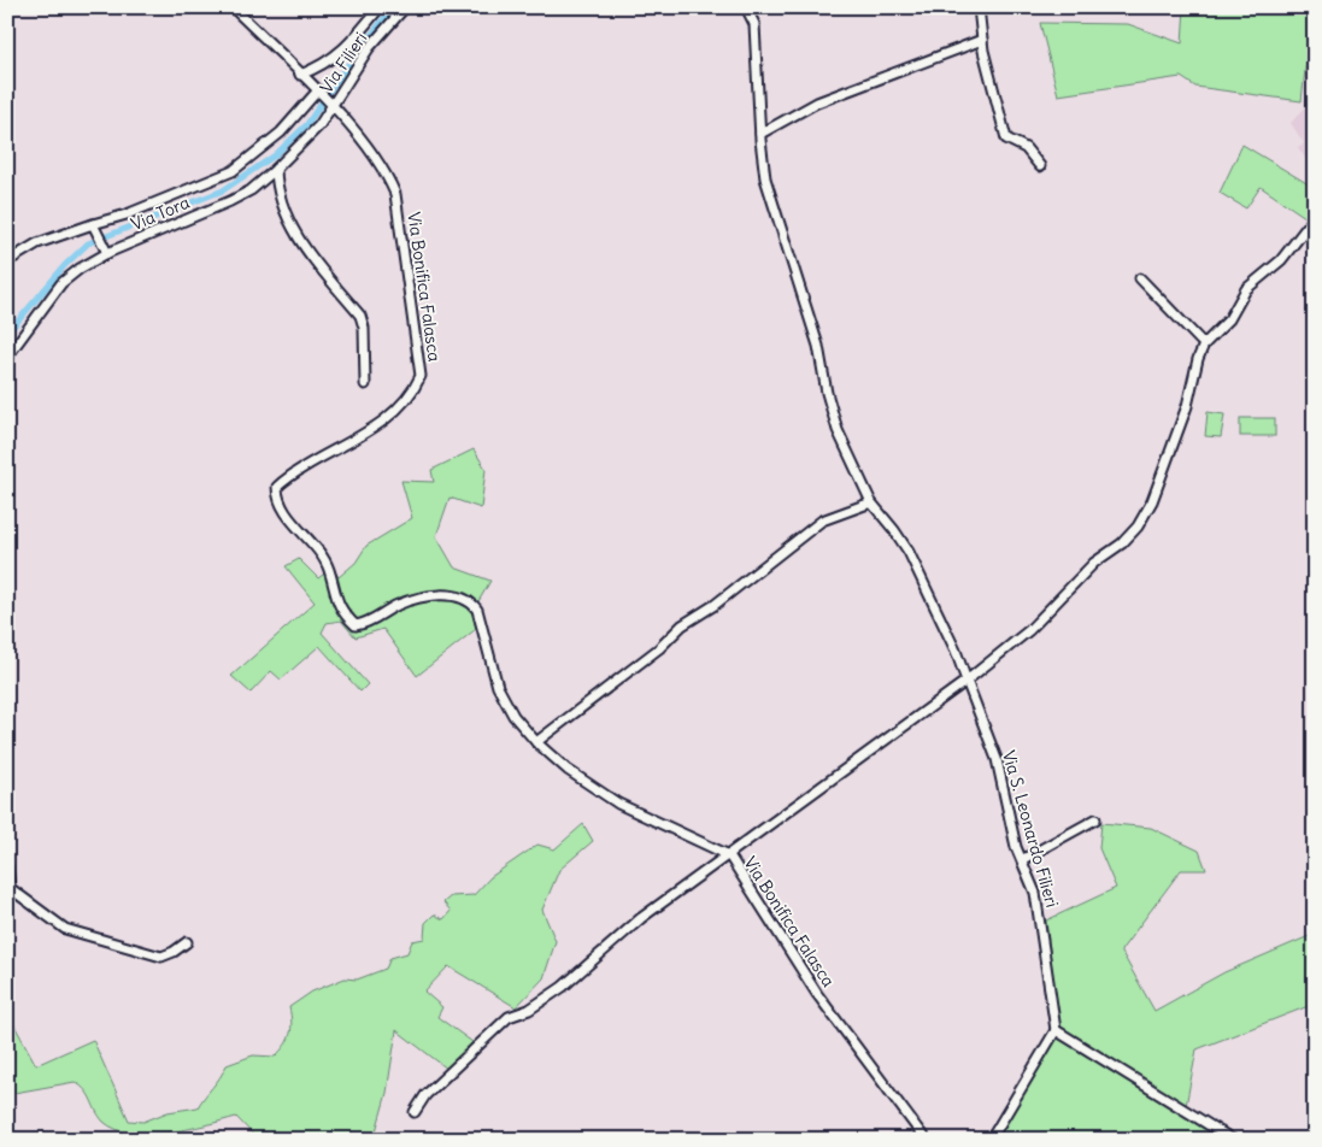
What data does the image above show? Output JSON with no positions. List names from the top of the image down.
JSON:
{
  "streets": {
    "street": [
      "Via Filieri",
      "Via Tora",
      "Via Bonifica Falasca",
      "Via S. Leonardo Filieri"
    ]
  },
  "crossings": [
    ["Via Filieri", "Via Tora"],
    ["Via Filieri", "Via Bonifica Falasca"],
    ["Via Tora", "Via Bonifica Falasca"]
  ]
}
